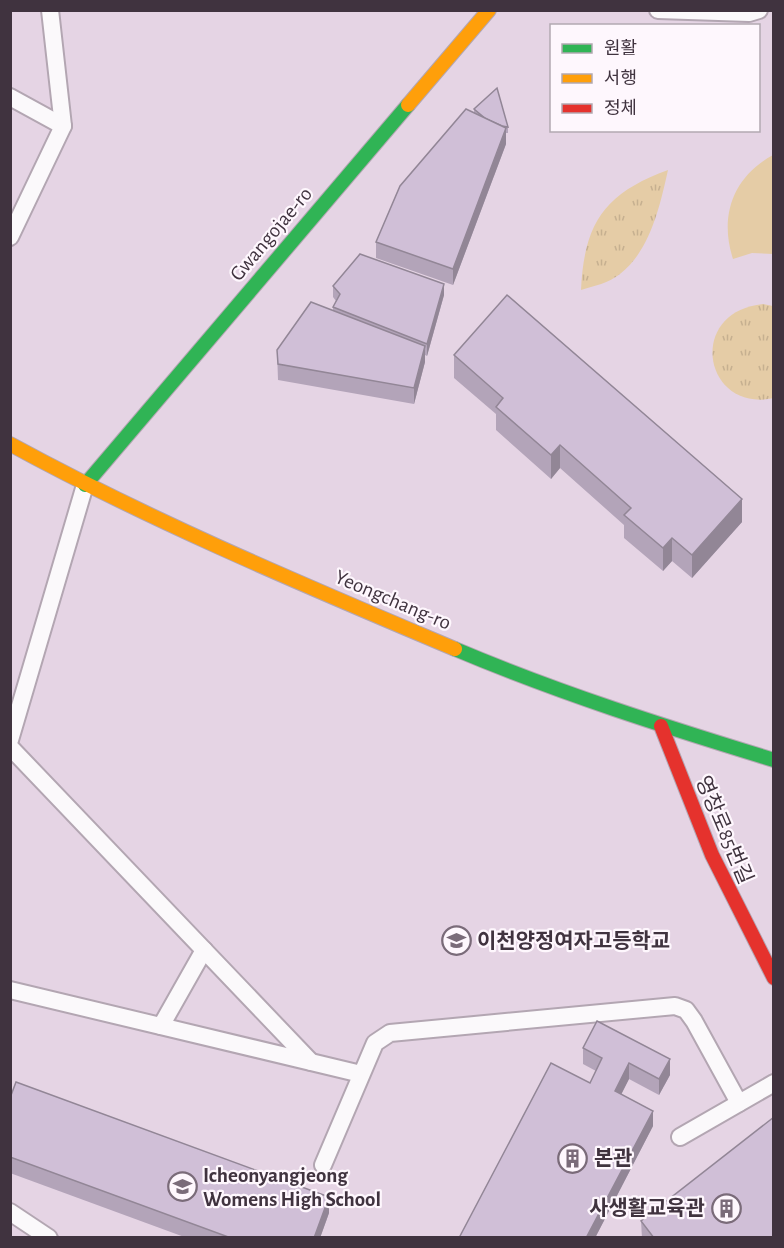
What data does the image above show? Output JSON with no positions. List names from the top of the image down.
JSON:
{
  "streets": {
    "street": ["Gwangojae-ro", "Yeongchang-ro", "영창로85번길"]
  },
  "crossings": [
    ["Gwangojae-ro", "Yeongchang-ro"],
    ["Yeongchang-ro", "영창로85번길"]
  ],
  "places": {
    "school or university": ["이천양정여자고등학교", "Icheonyangjeong Womens High School"],
    "building": ["본관", "사생활교육관"]
  },
  "legend": ["원활", "서행", "정체"]
}
